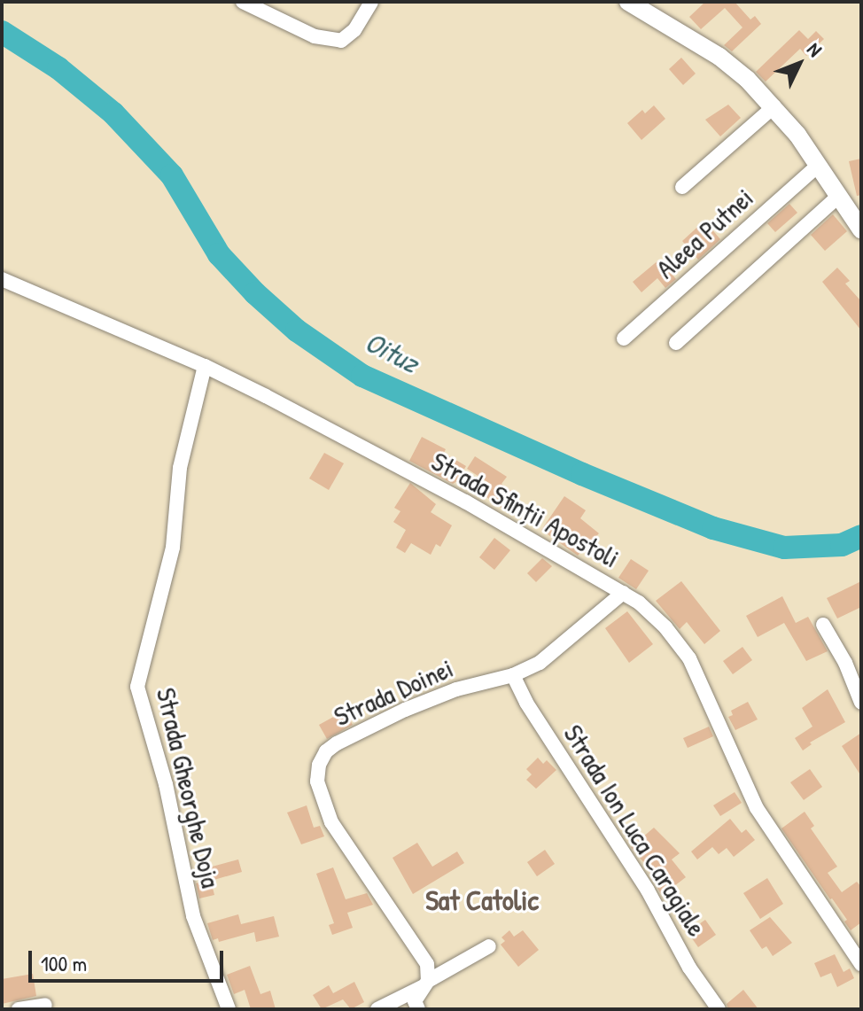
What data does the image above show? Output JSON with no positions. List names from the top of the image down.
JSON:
{
  "streets": {
    "street": [
      "Aleea Putnei",
      "Strada Sfinții Apostoli",
      "Strada Doinei",
      "Strada Gheorghe Doja",
      "Strada Ion Luca Caragiale"
    ]
  },
  "crossings": [
    ["Strada Sfinții Apostoli", "Strada Doinei"],
    ["Strada Sfinții Apostoli", "Strada Gheorghe Doja"],
    ["Strada Doinei", "Strada Ion Luca Caragiale"]
  ],
  "districts": ["Sat Catolic"],
  "water": ["Oituz"],
  "scale_bar": "100 m",
  "north": "top right"
}
